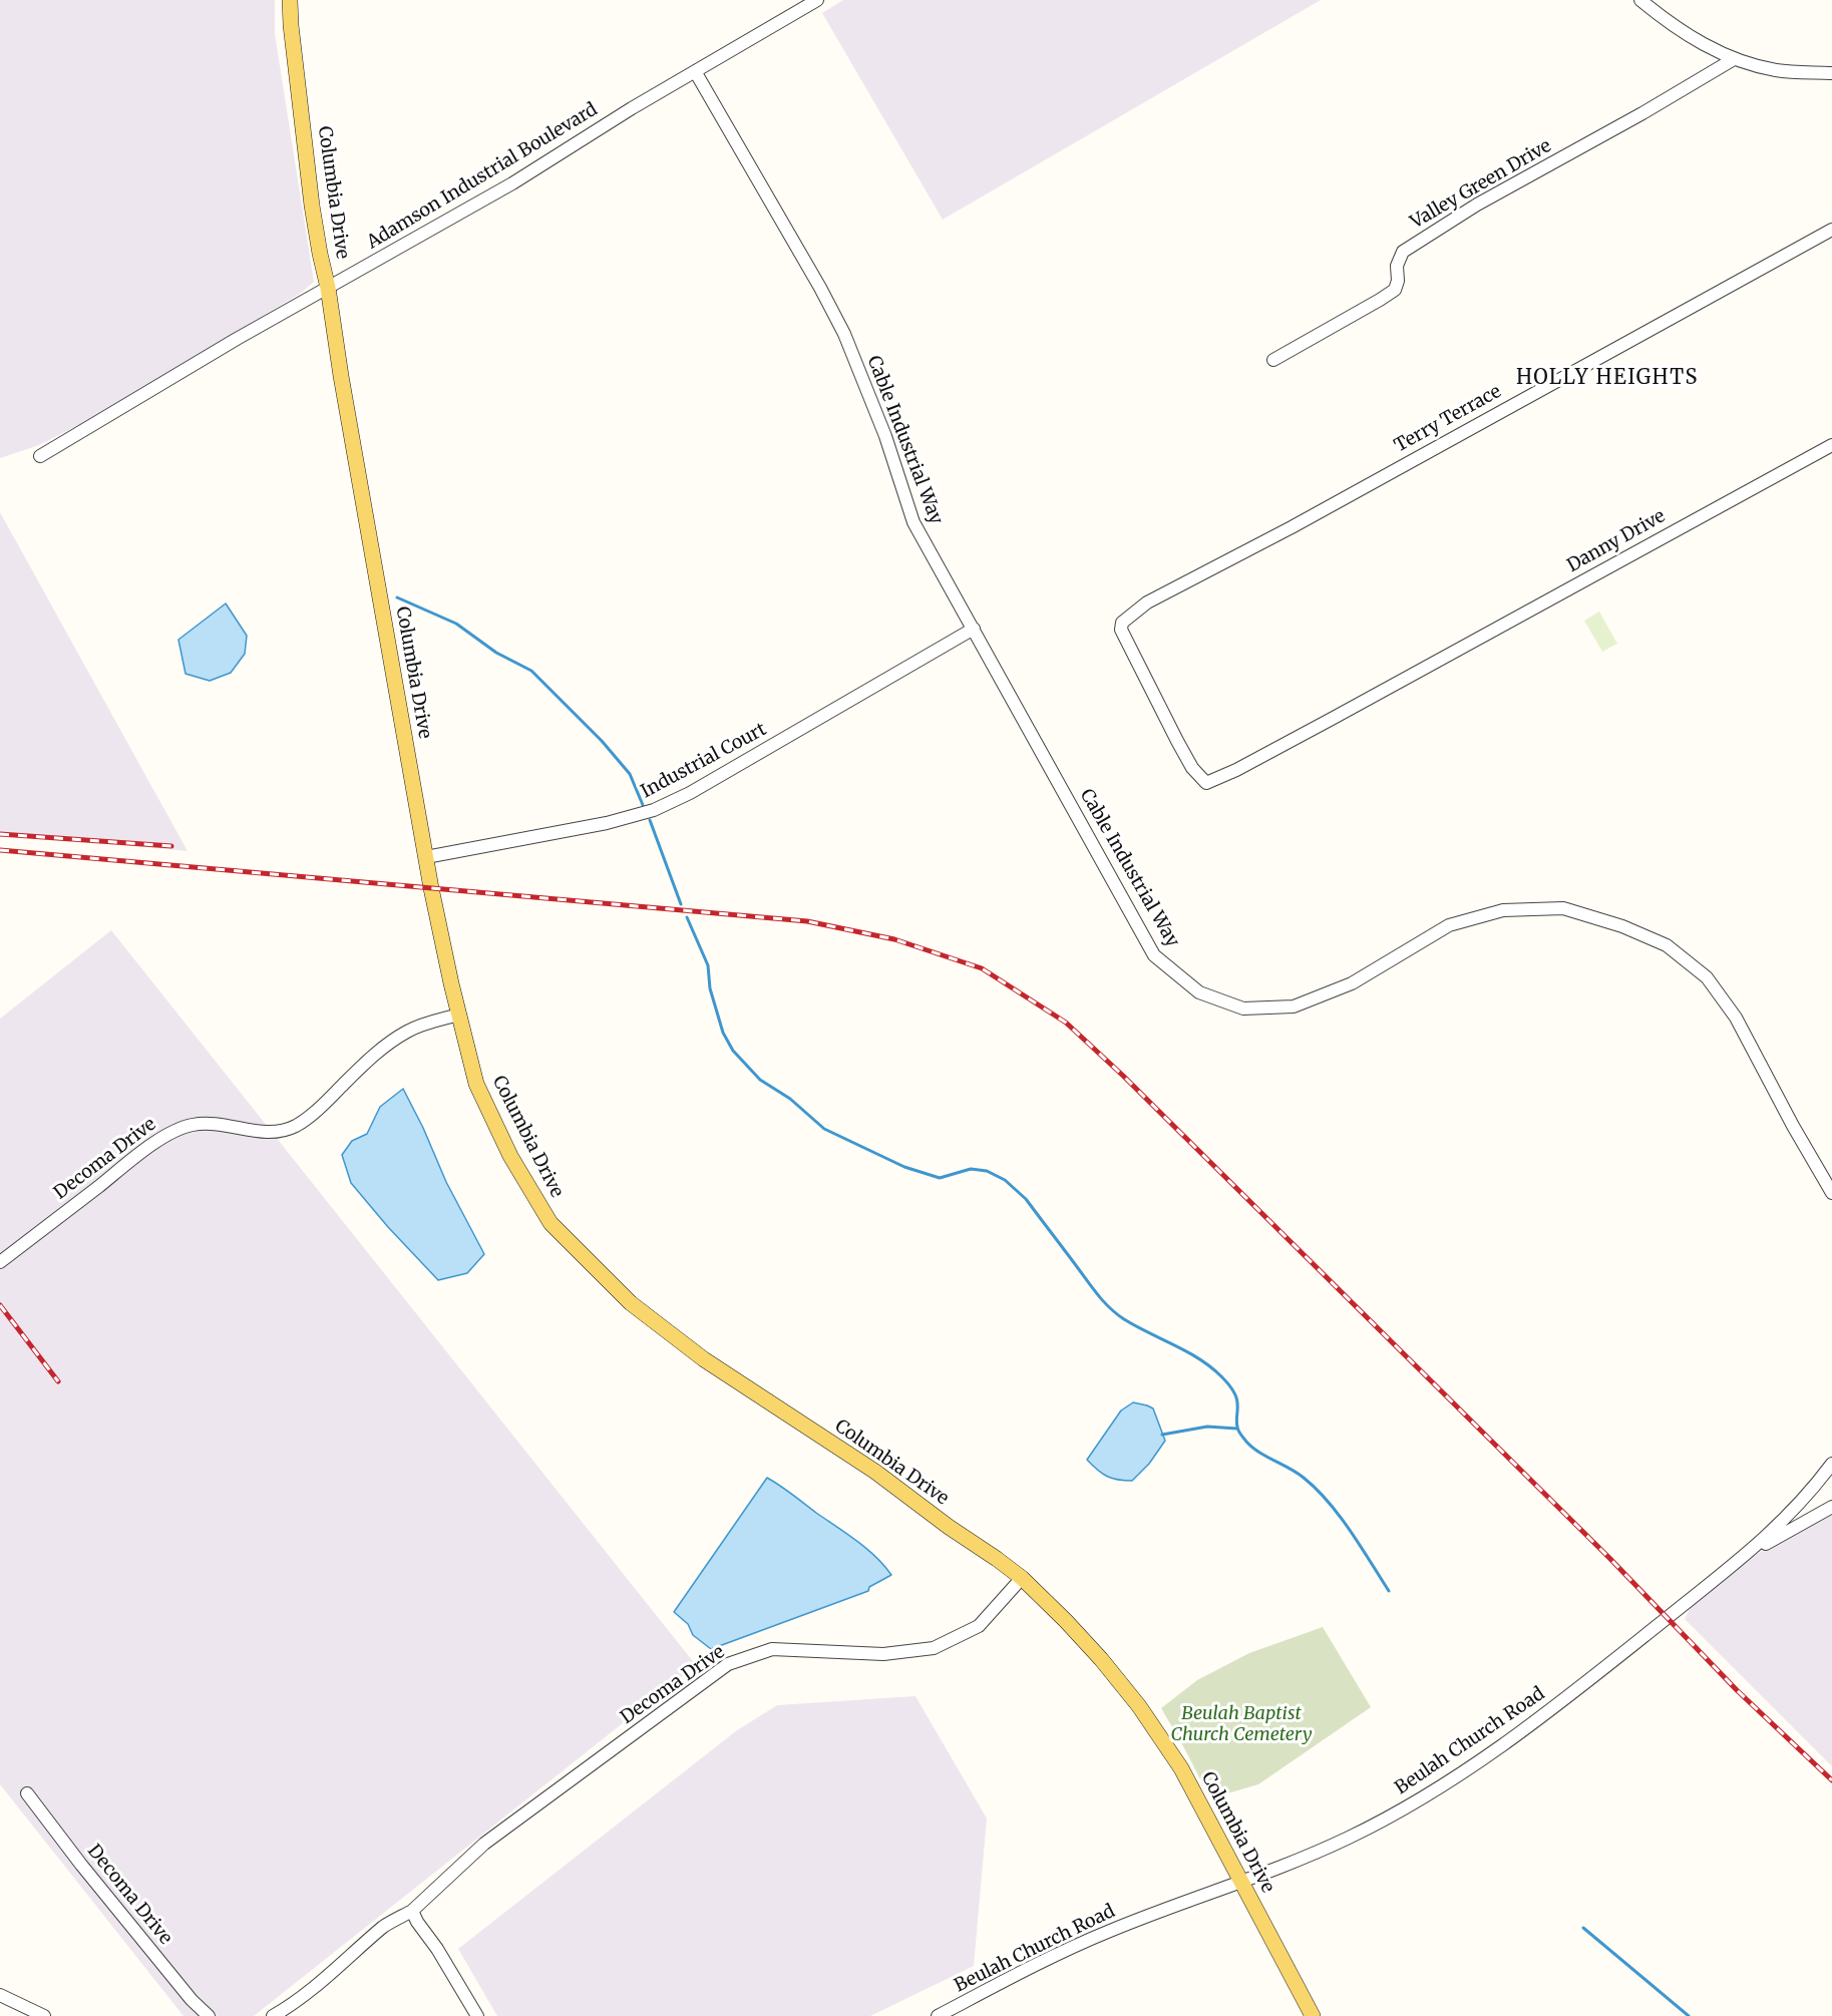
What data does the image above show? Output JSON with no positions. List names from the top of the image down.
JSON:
{
  "streets": {
    "main road": ["Columbia Drive"],
    "street": [
      "Adamson Industrial Boulevard",
      "Valley Green Drive",
      "Terry Terrace",
      "Cable Industrial Way",
      "Danny Drive",
      "Industrial Court",
      "Decoma Drive",
      "Beulah Church Road"
    ]
  },
  "crossings": [
    ["Adamson Industrial Boulevard", "Columbia Drive"],
    ["Adamson Industrial Boulevard", "Cable Industrial Way"],
    ["Columbia Drive", "Industrial Court"],
    ["Columbia Drive", "Decoma Drive"],
    ["Columbia Drive", "Beulah Church Road"],
    ["Terry Terrace", "Danny Drive"],
    ["Cable Industrial Way", "Industrial Court"]
  ],
  "districts": ["HOLLY HEIGHTS"],
  "parks": ["Beulah Baptist Church Cemetery"]
}
